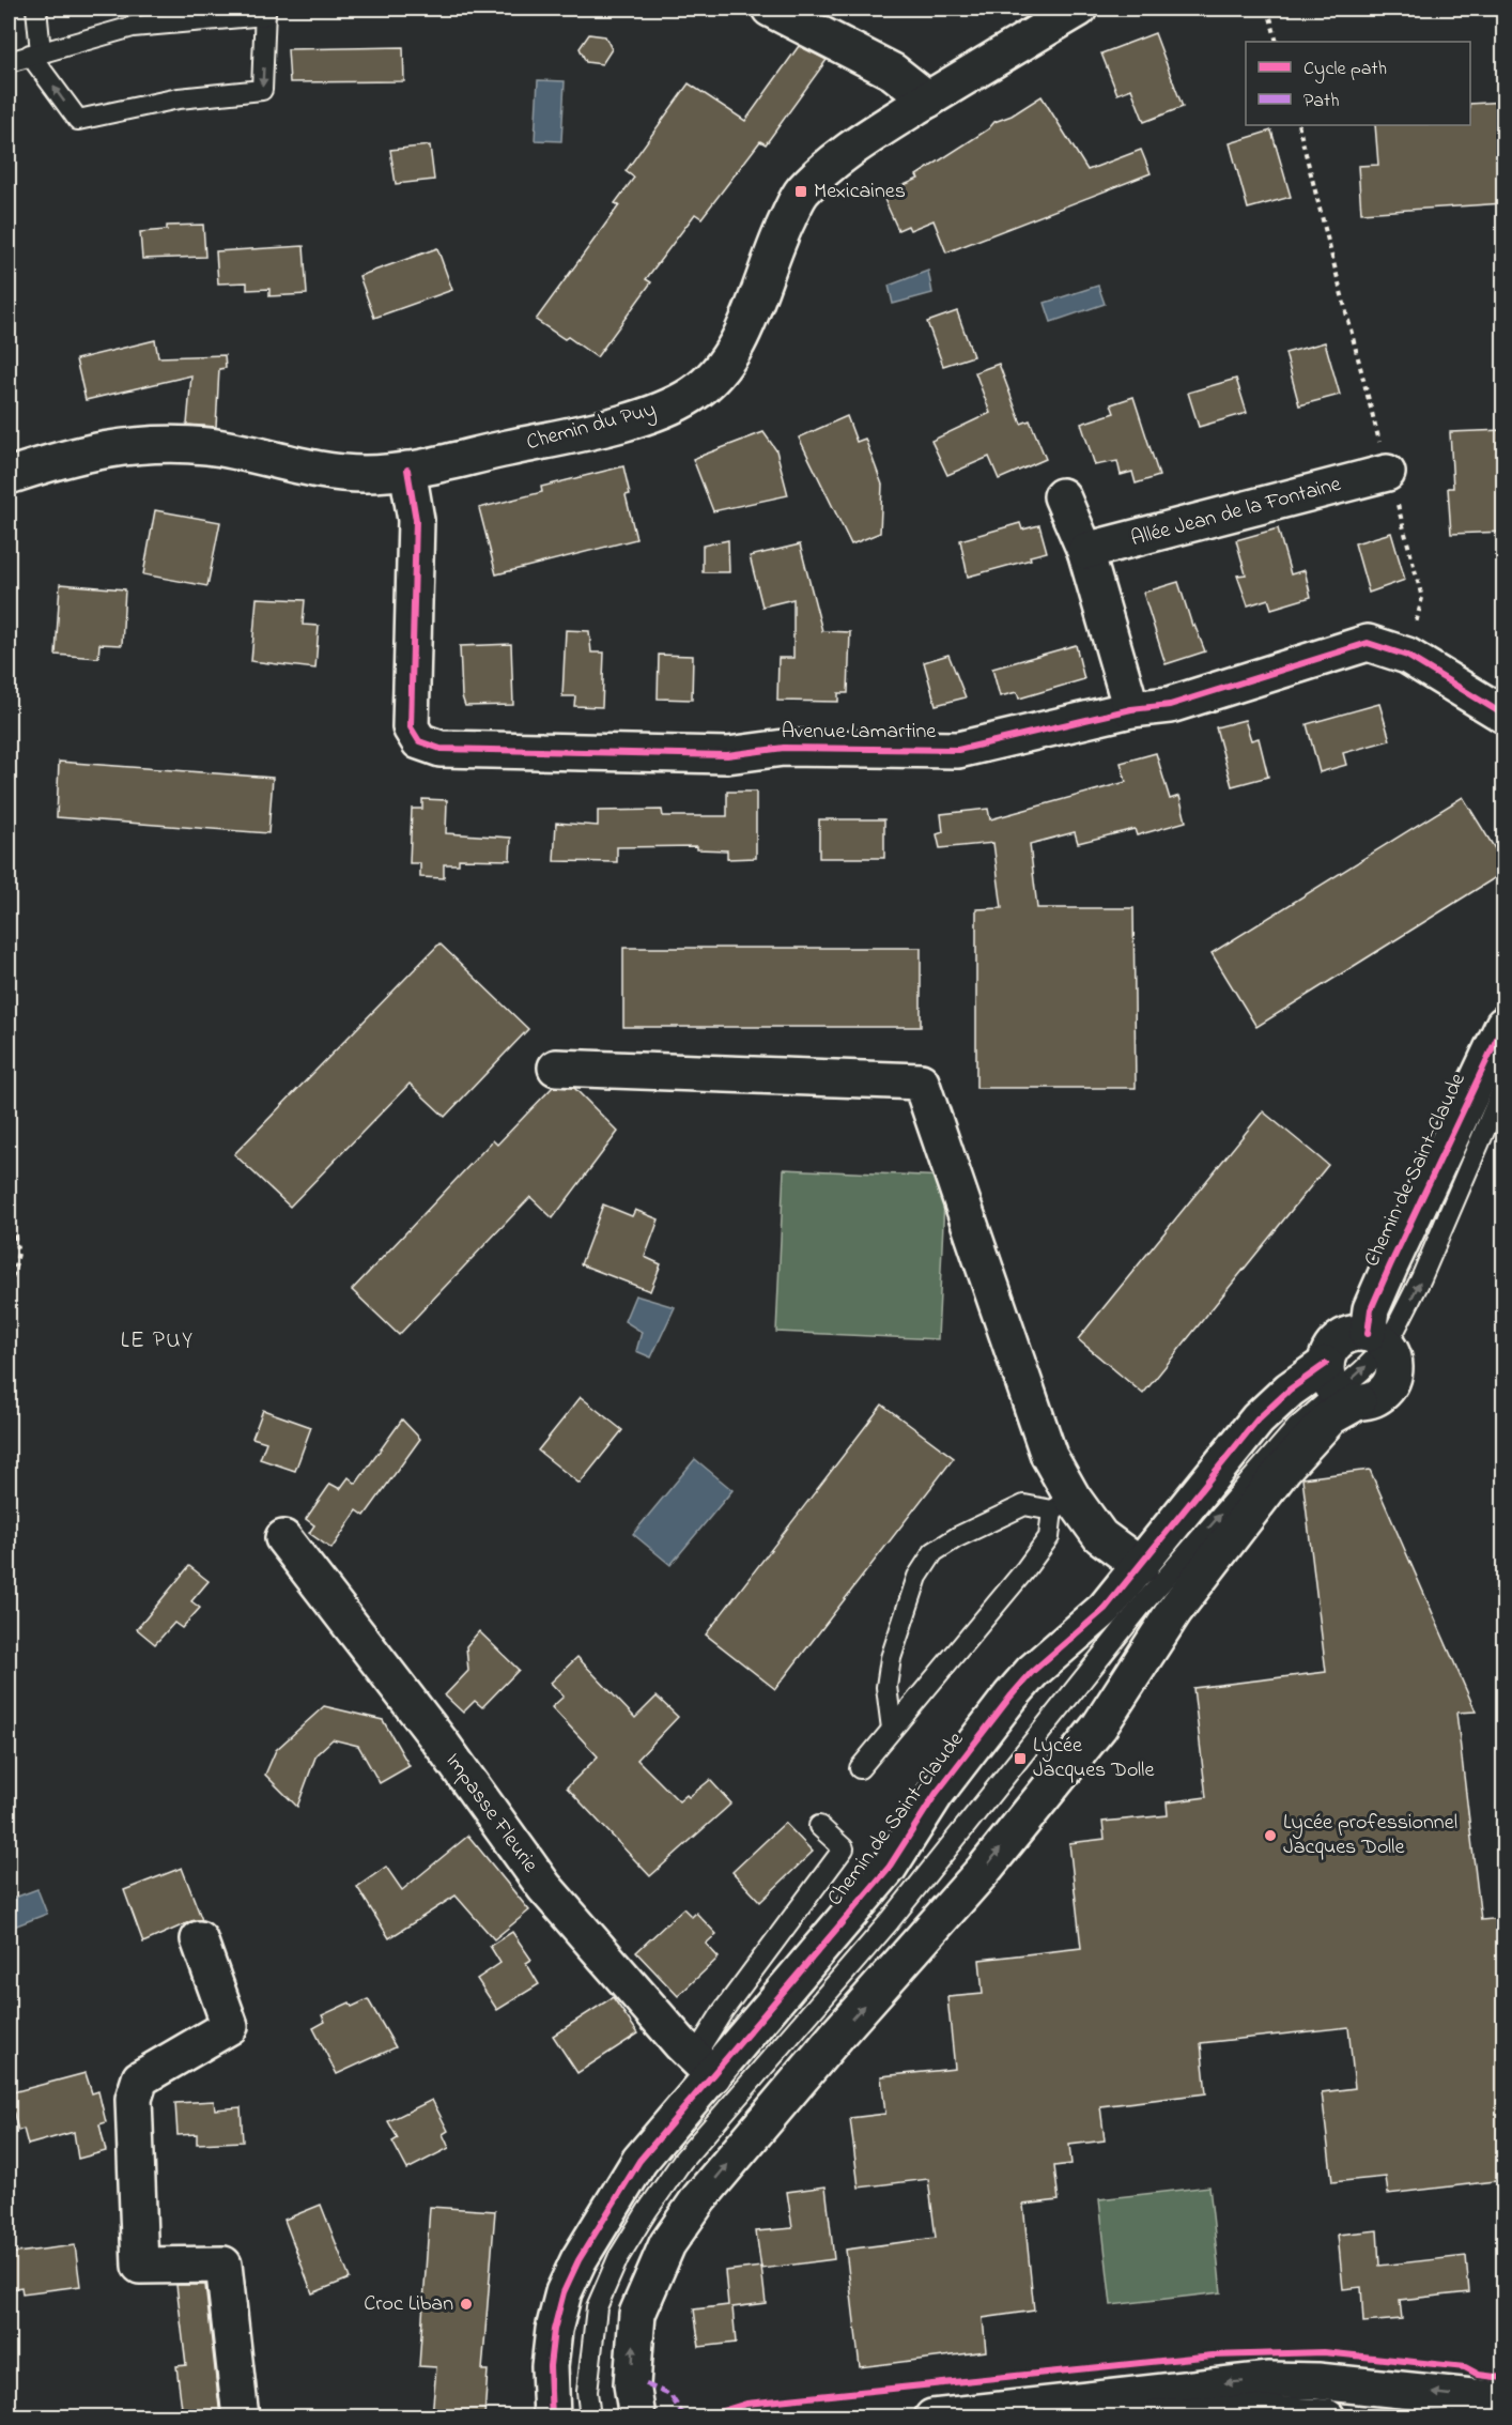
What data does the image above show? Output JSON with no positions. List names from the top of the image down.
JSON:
{
  "streets": {
    "street": [
      "Chemin du Puy",
      "Allée Jean de la Fontaine",
      "Avenue Lamartine",
      "Chemin de Saint-Claude",
      "Impasse Fleurie"
    ]
  },
  "crossings": [
    ["Chemin du Puy", "Avenue Lamartine"],
    ["Chemin de Saint-Claude", "Impasse Fleurie"]
  ],
  "districts": ["LE PUY"],
  "places": {
    "transit": ["Mexicaines", "Lycée Jacques Dolle"],
    "other": ["Lycée professionnel Jacques Dolle", "Croc Liban"]
  },
  "legend": ["Cycle path", "Path"]
}
